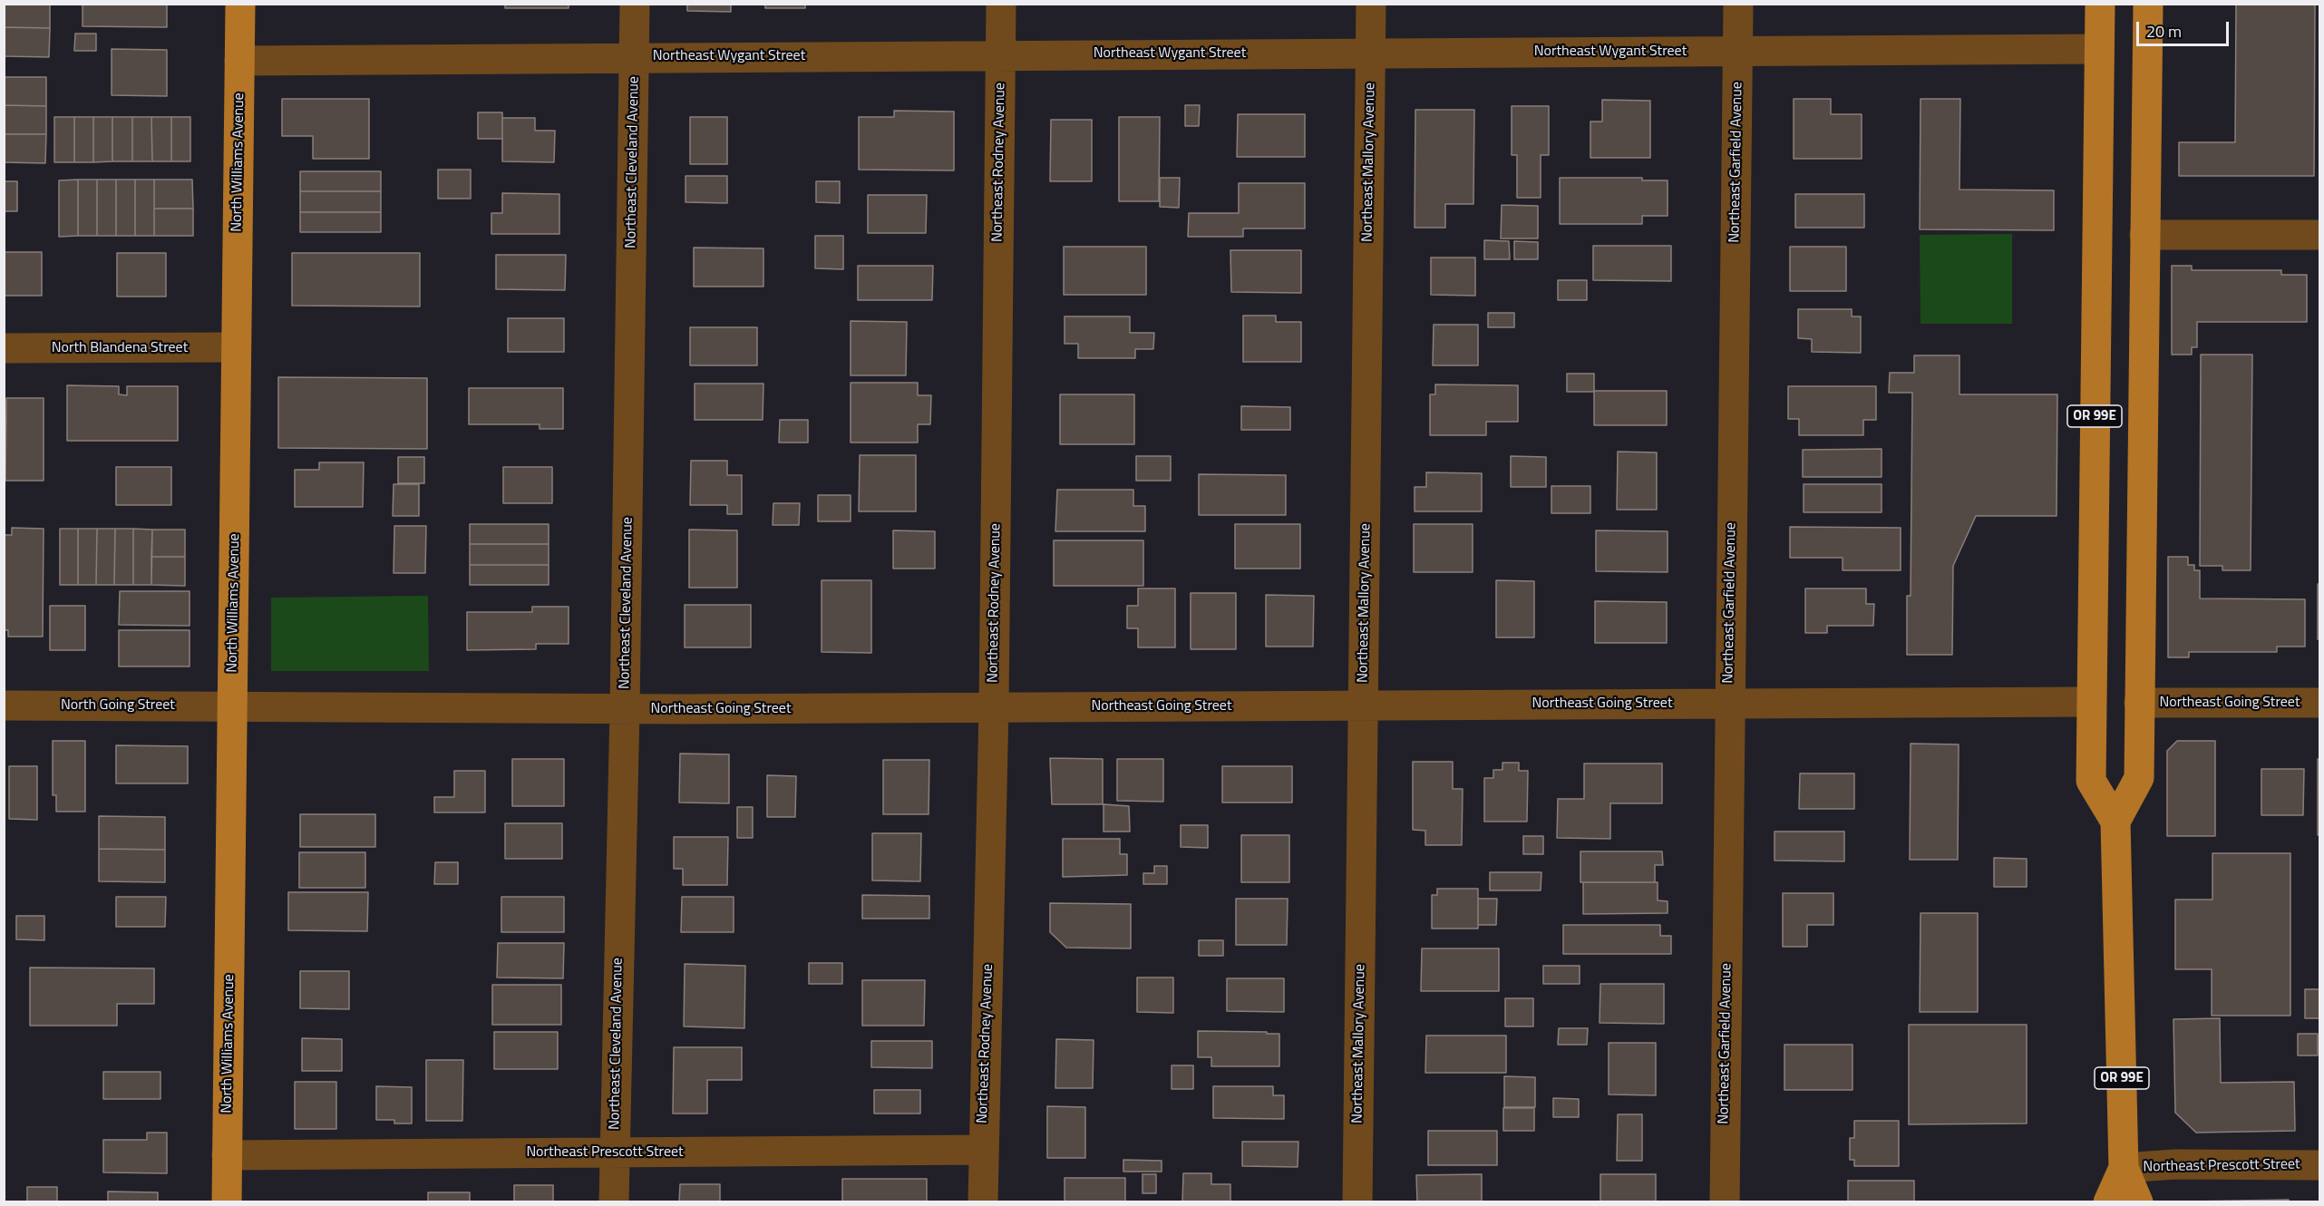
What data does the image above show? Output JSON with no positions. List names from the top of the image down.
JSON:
{
  "streets": {
    "main road": ["North Williams Avenue", "OR 99E"],
    "street": [
      "Northeast Wygant Street",
      "Northeast Cleveland Avenue",
      "Northeast Rodney Avenue",
      "Northeast Mallory Avenue",
      "Northeast Garfield Avenue",
      "North Blandena Street",
      "Northeast Going Street",
      "North Going Street",
      "Northeast Prescott Street"
    ]
  },
  "crossings": [
    ["Northeast Wygant Street", "North Williams Avenue"],
    ["Northeast Wygant Street", "Northeast Cleveland Avenue"],
    ["Northeast Wygant Street", "Northeast Rodney Avenue"],
    ["Northeast Wygant Street", "Northeast Mallory Avenue"],
    ["Northeast Wygant Street", "Northeast Garfield Avenue"],
    ["Northeast Wygant Street", "OR 99E"],
    ["North Williams Avenue", "North Blandena Street"],
    ["North Williams Avenue", "Northeast Going Street"],
    ["North Williams Avenue", "North Going Street"],
    ["North Williams Avenue", "Northeast Prescott Street"],
    ["Northeast Cleveland Avenue", "Northeast Going Street"],
    ["Northeast Cleveland Avenue", "Northeast Prescott Street"],
    ["Northeast Rodney Avenue", "Northeast Going Street"],
    ["Northeast Rodney Avenue", "Northeast Prescott Street"],
    ["Northeast Mallory Avenue", "Northeast Going Street"],
    ["Northeast Garfield Avenue", "Northeast Going Street"],
    ["OR 99E", "Northeast Going Street"],
    ["OR 99E", "Northeast Prescott Street"],
    ["Northeast Going Street", "North Going Street"]
  ],
  "scale_bar": "20 m"
}
